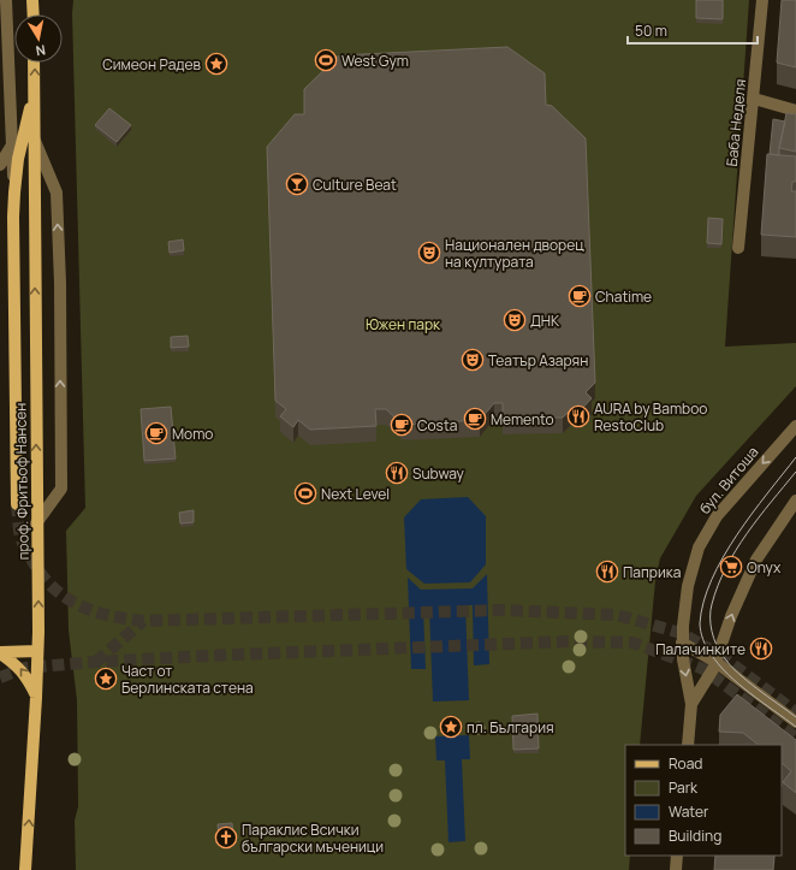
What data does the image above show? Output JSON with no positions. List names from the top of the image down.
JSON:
{
  "streets": {
    "main road": ["проф. Фритьоф Нансен"],
    "street": ["Баба Неделя", "бул. Витоша"]
  },
  "parks": ["Южен парк"],
  "places": {
    "sports": ["West Gym", "Next Level"],
    "place": ["Симеон Радев", "Част от Берлинската стена", "пл. България"],
    "bar": ["Culture Beat"],
    "theatre": ["Национален дворец на културата", "ДНК", "Театър Азарян"],
    "cafe": [
      "Chatime",
      "Memento",
      "Costa",
      "Momo"
    ],
    "restaurant": [
      "AURA by Bamboo RestoClub",
      "Subway",
      "Паприка",
      "Палачинките"
    ],
    "supermarket": ["Onyx"],
    "church": ["Параклис Всички български мъченици"]
  },
  "legend": [
    "Road",
    "Park",
    "Water",
    "Building"
  ],
  "scale_bar": "50 m",
  "north": "bottom"
}
